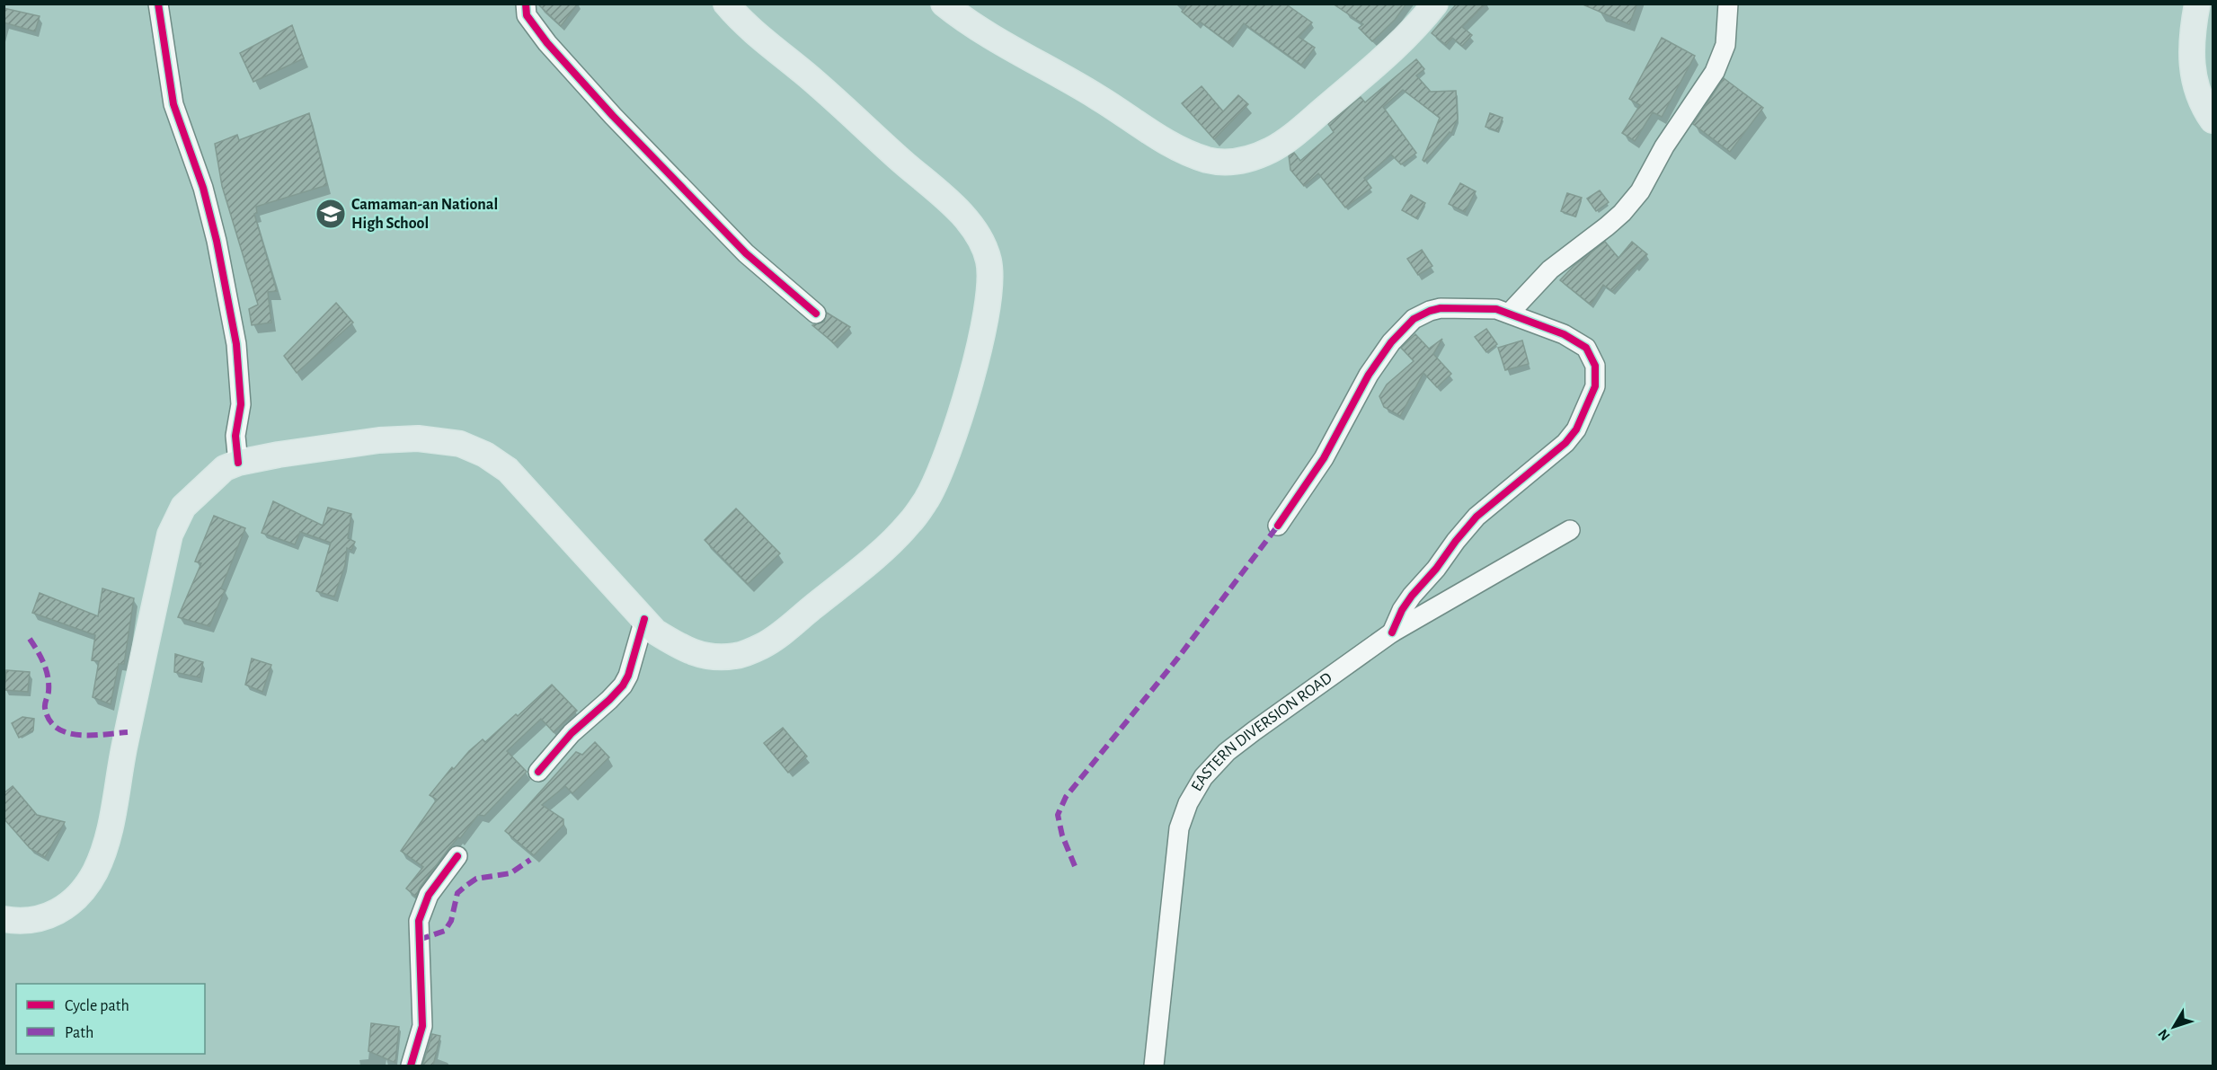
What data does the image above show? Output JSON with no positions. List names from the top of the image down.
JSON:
{
  "streets": {
    "street": ["EASTERN DIVERSION ROAD"]
  },
  "places": {
    "school or university": ["Camaman-an National High School"]
  },
  "legend": ["Cycle path", "Path"],
  "north": "bottom left"
}
